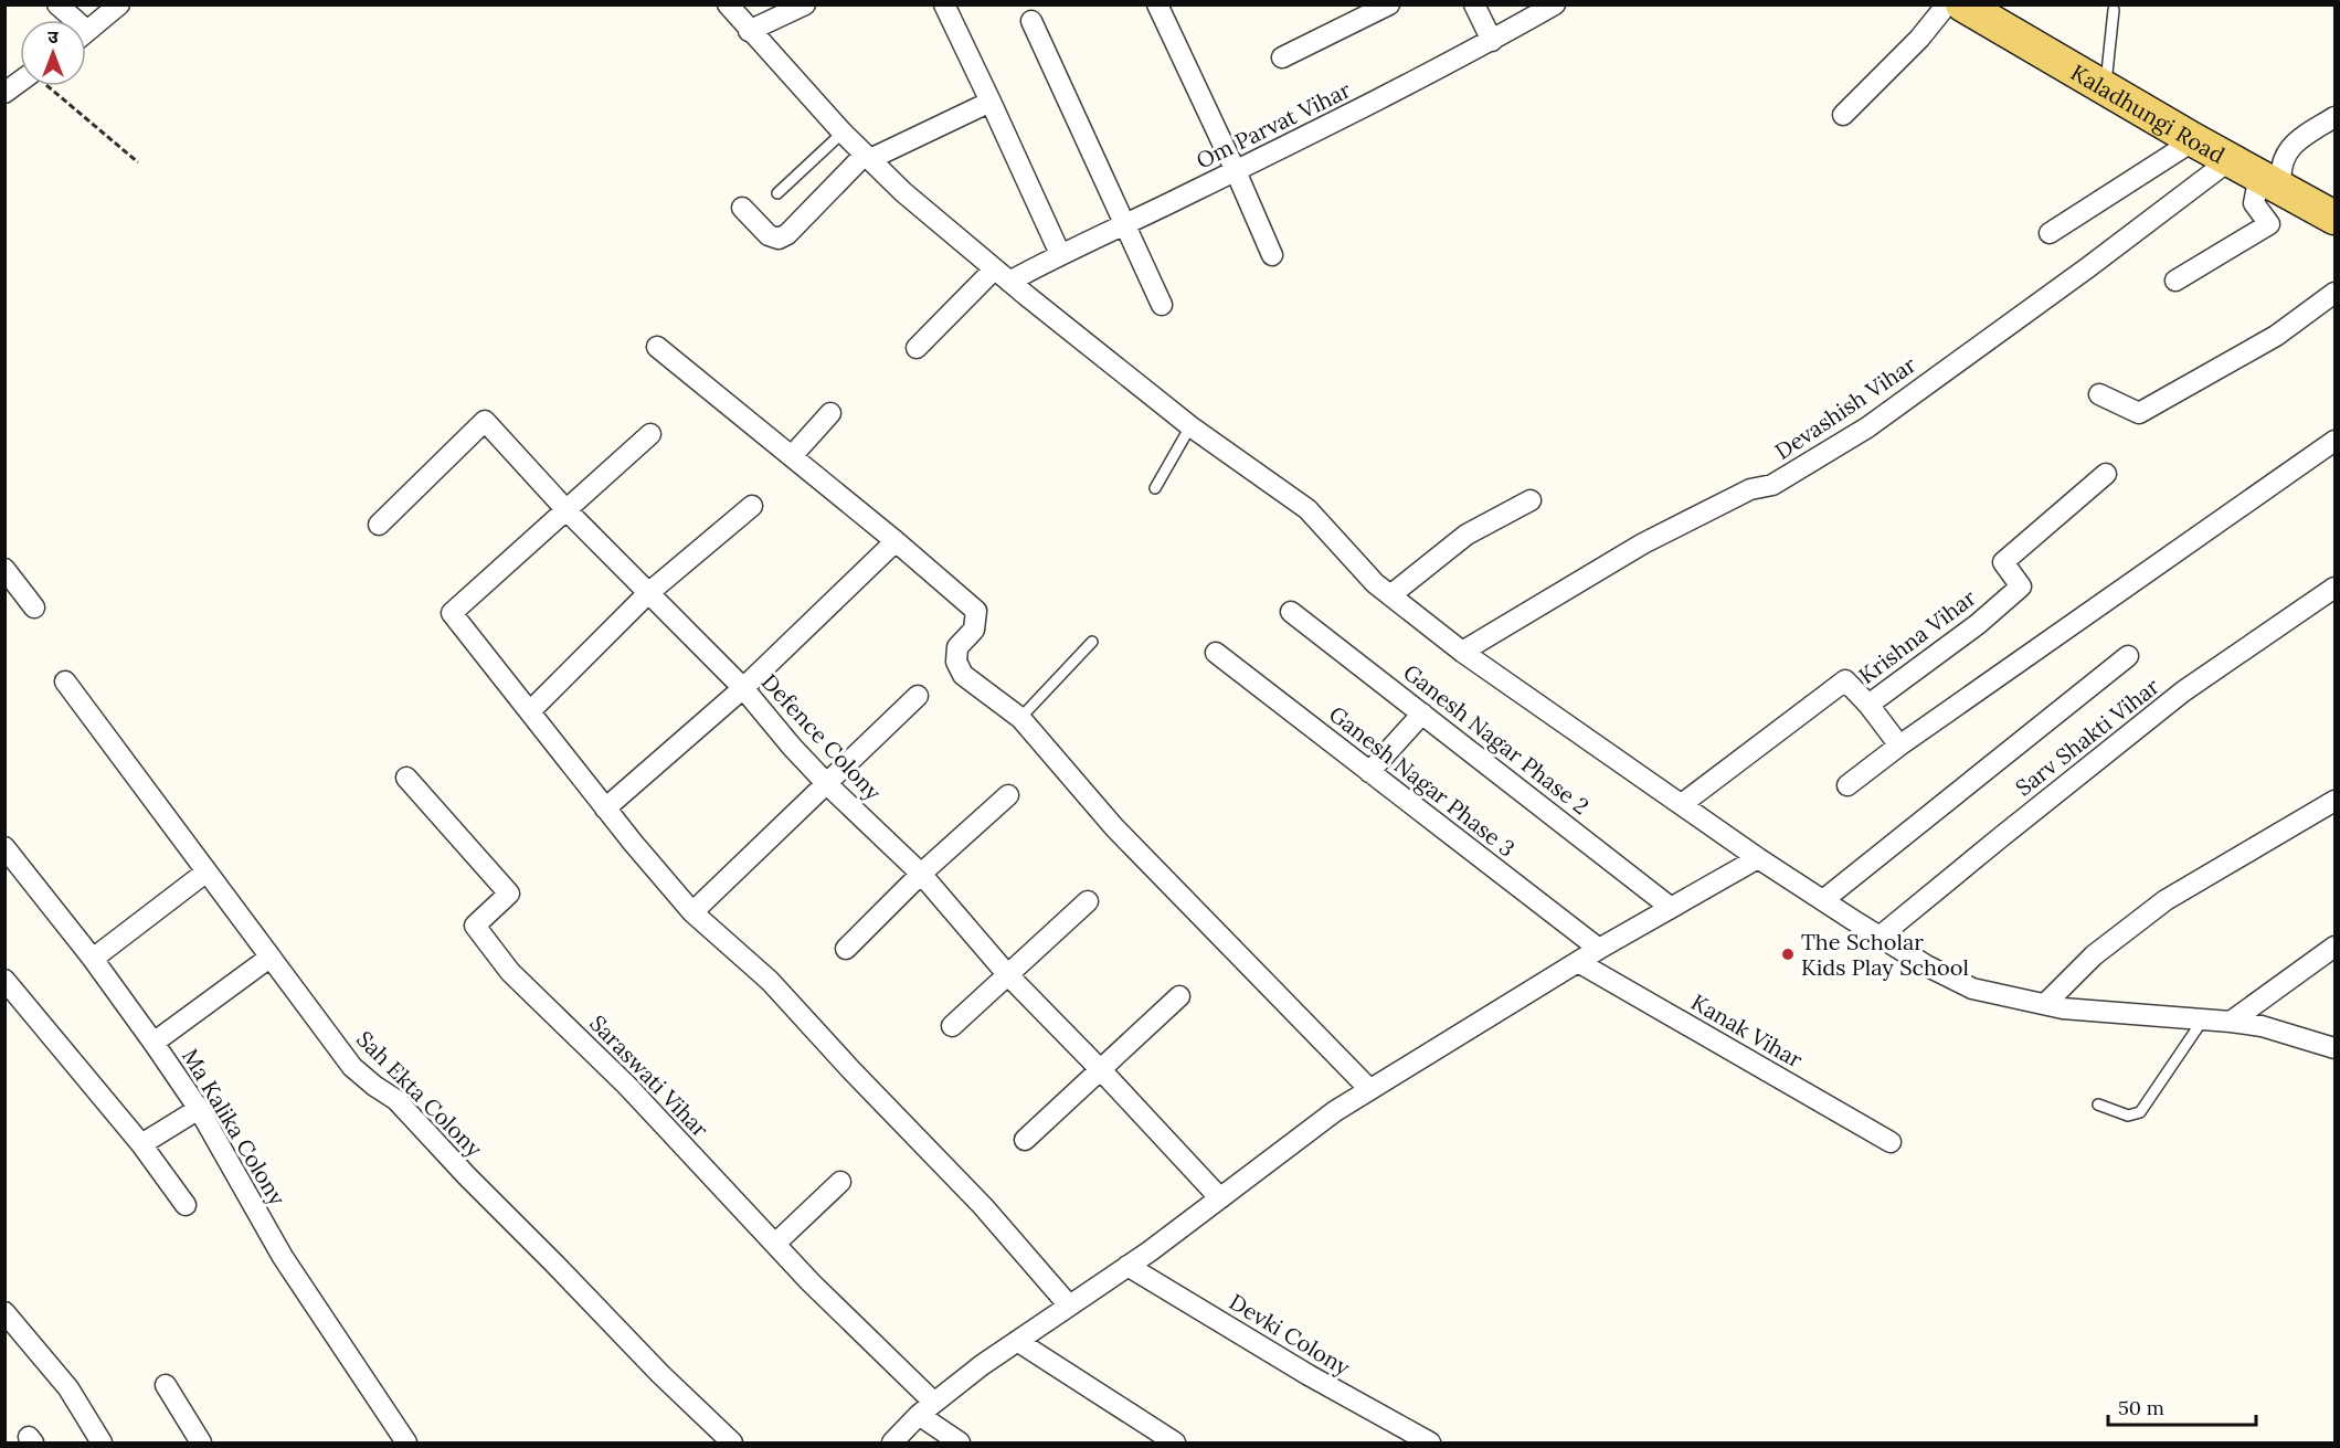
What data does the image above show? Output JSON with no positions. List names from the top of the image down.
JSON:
{
  "streets": {
    "main road": ["Kaladhungi Road"],
    "street": [
      "Om Parvat Vihar",
      "Devashish Vihar",
      "Krishna Vihar",
      "Defence Colony",
      "Sarv Shakti Vihar",
      "Ganesh Nagar Phase 2",
      "Ganesh Nagar Phase 3",
      "Kanak Vihar",
      "Saraswati Vihar",
      "Sah Ekta Colony",
      "Ma Kalika Colony",
      "Devki Colony"
    ]
  },
  "crossings": [
    ["Kaladhungi Road", "Devashish Vihar"]
  ],
  "places": ["The Scholar Kids Play School"],
  "scale_bar": "50 m",
  "north": "top"
}
